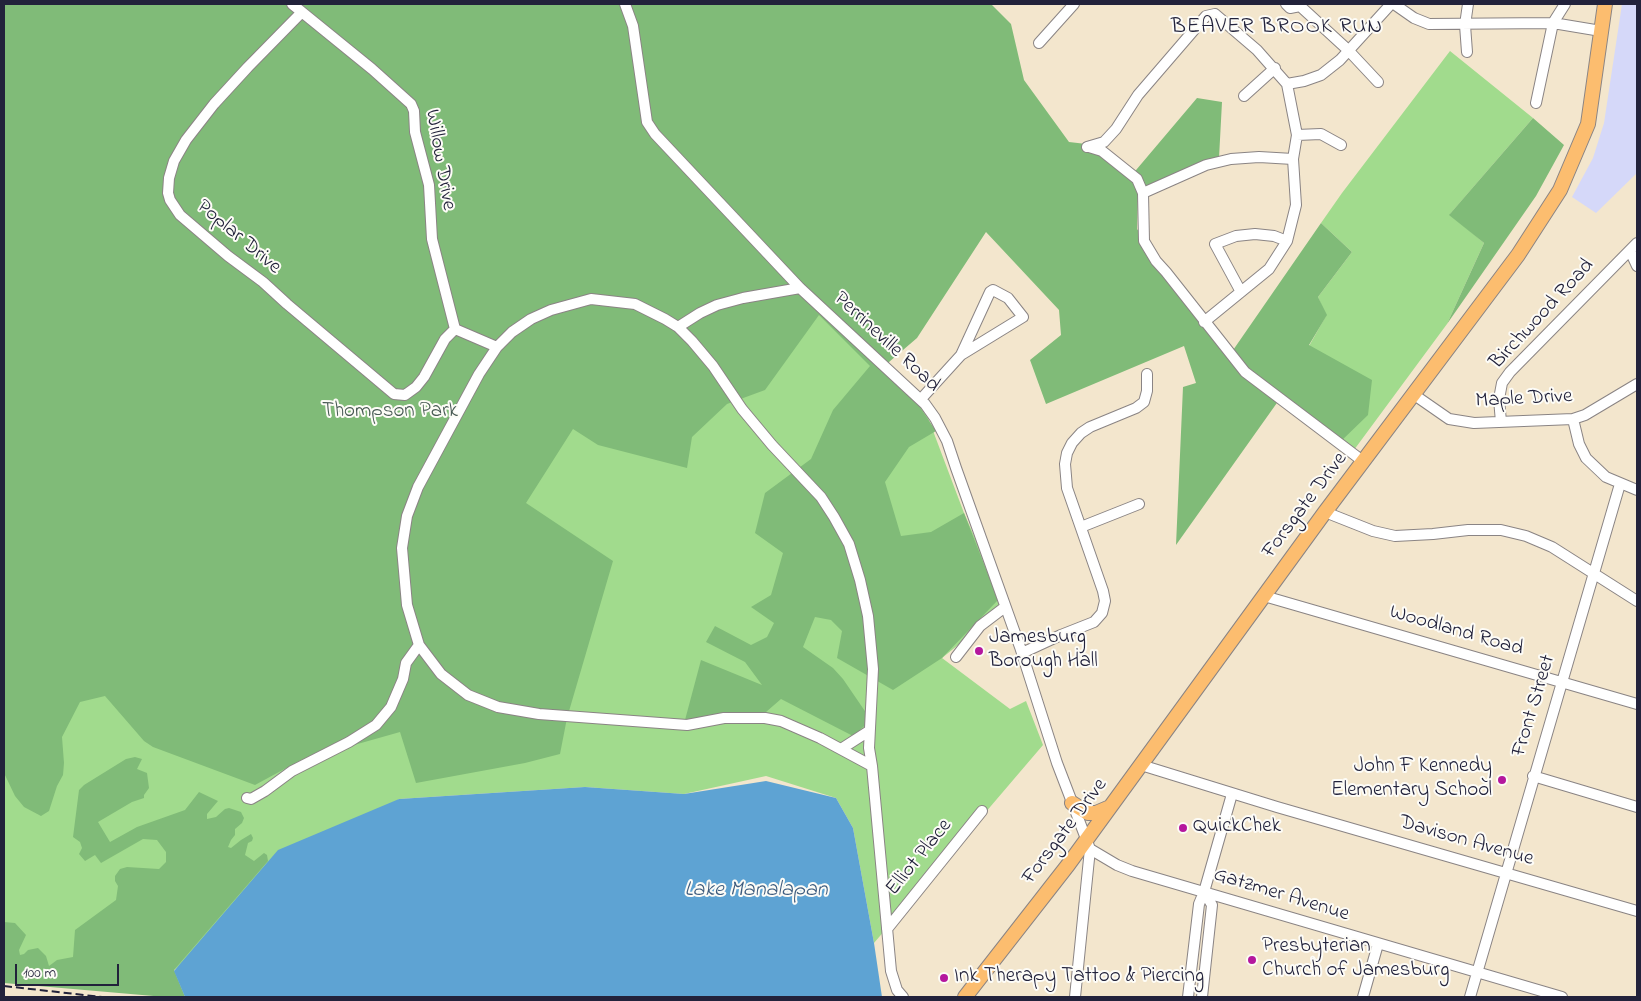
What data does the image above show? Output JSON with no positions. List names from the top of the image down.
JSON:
{
  "streets": {
    "main road": ["Forsgate Drive"],
    "street": [
      "Willow Drive",
      "Poplar Drive",
      "Birchwood Road",
      "Perrineville Road",
      "Maple Drive",
      "Woodland Road",
      "Front Street",
      "Davison Avenue",
      "Elliot Place",
      "Gatzmer Avenue"
    ]
  },
  "crossings": [
    ["Willow Drive", "Poplar Drive"],
    ["Birchwood Road", "Maple Drive"],
    ["Perrineville Road", "Forsgate Drive"],
    ["Perrineville Road", "Gatzmer Avenue"],
    ["Maple Drive", "Forsgate Drive"],
    ["Forsgate Drive", "Woodland Road"],
    ["Forsgate Drive", "Davison Avenue"],
    ["Forsgate Drive", "Gatzmer Avenue"],
    ["Woodland Road", "Front Street"],
    ["Front Street", "Davison Avenue"],
    ["Front Street", "Gatzmer Avenue"]
  ],
  "districts": ["BEAVER BROOK RUN"],
  "water": ["Lake Manalapan"],
  "parks": ["Thompson Park"],
  "places": [
    "Jamesburg Borough Hall",
    "John F Kennedy Elementary School",
    "QuickChek",
    "Presbyterian Church of Jamesburg",
    "Ink Therapy Tattoo & Piercing"
  ],
  "scale_bar": "100 m"
}
